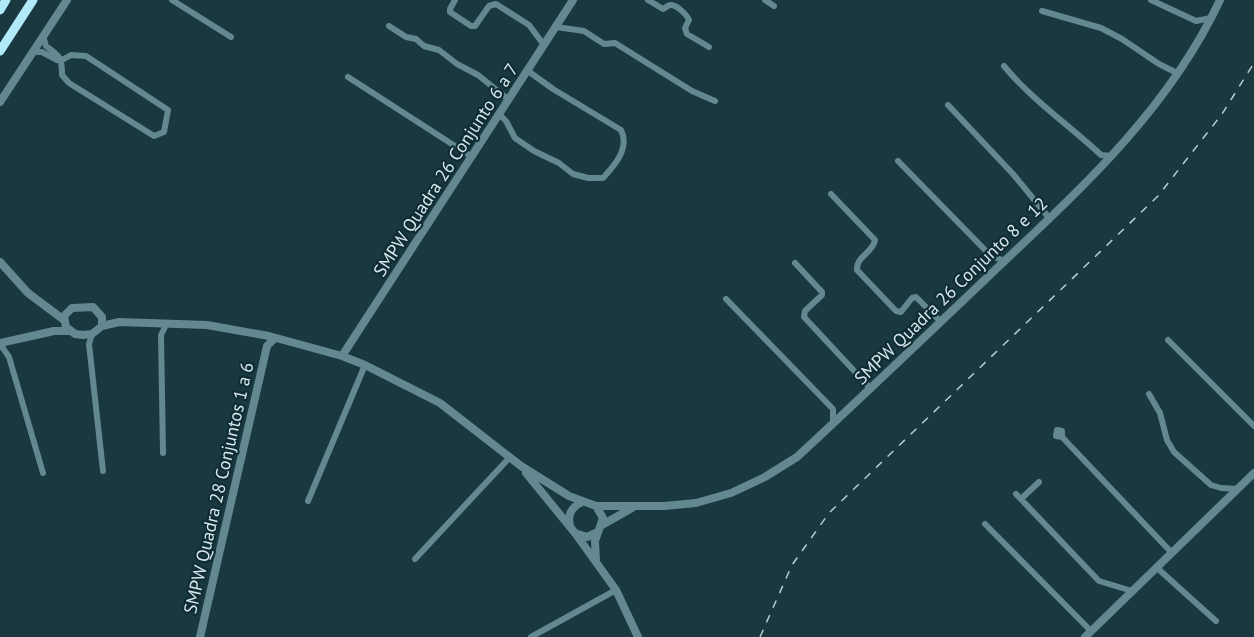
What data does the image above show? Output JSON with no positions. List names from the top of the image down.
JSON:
{
  "streets": {
    "street": ["SMPW Quadra 26 Conjunto 6 a 7", "SMPW Quadra 26 Conjunto 8 e 12", "SMPW Quadra 28 Conjuntos 1 a 6"]
  }
}
